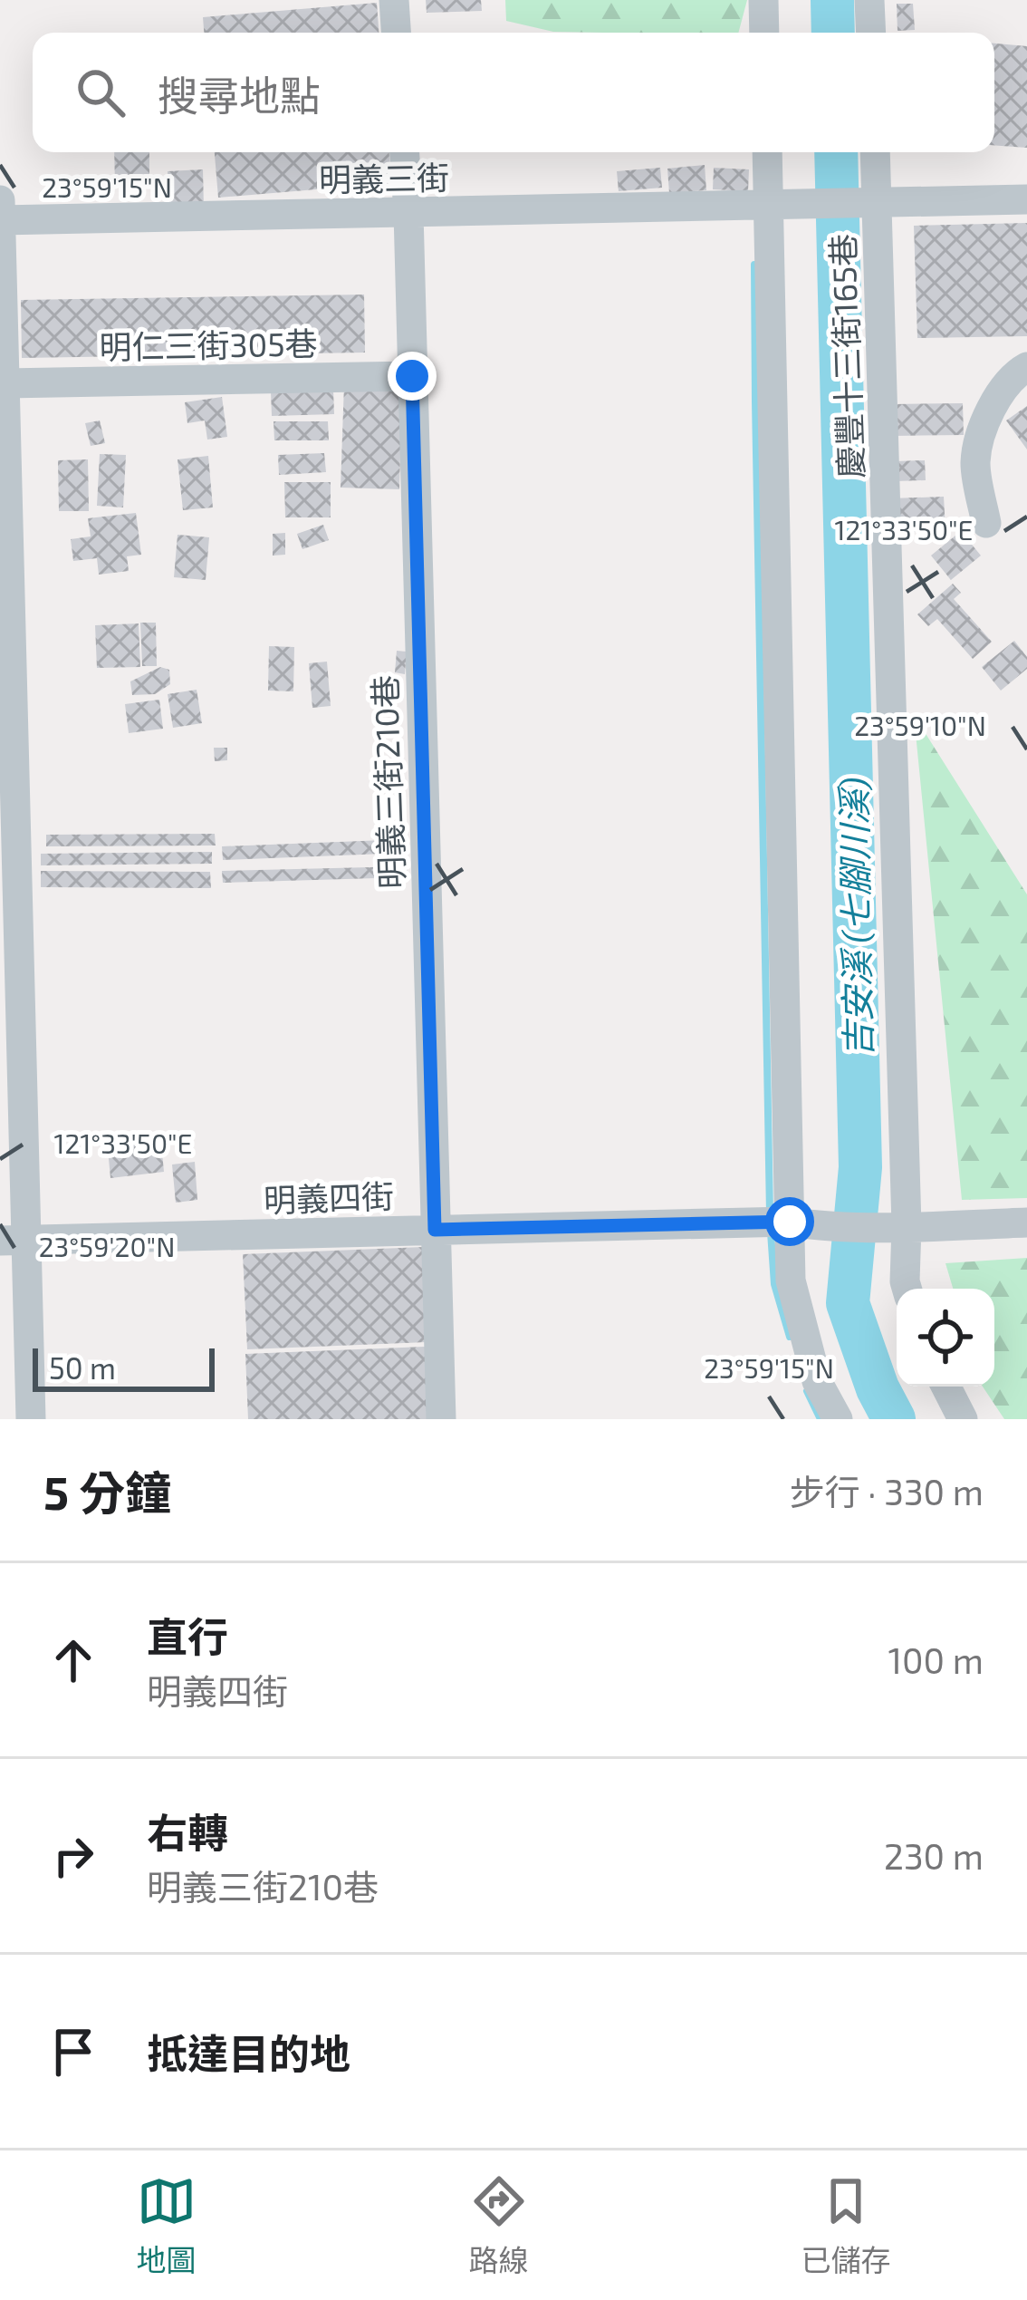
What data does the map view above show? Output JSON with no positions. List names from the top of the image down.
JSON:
{
  "streets": {
    "street": [
      "明義三街",
      "明仁三街305巷",
      "慶豐十三街165巷",
      "明義三街210巷",
      "明義四街"
    ]
  },
  "crossings": [
    ["明義三街", "慶豐十三街165巷"],
    ["明義三街", "明義三街210巷"],
    ["明仁三街305巷", "明義三街210巷"],
    ["慶豐十三街165巷", "明義四街"],
    ["明義三街210巷", "明義四街"]
  ],
  "water": ["吉安溪 (七腳川溪)"],
  "scale_bar": "50 m",
  "page": {
    "search": "搜尋地點",
    "scale": "50 m",
    "heading": ["5 分鐘", "步行 · 330 m"],
    "list": [
      ["直行", "明義四街", "100 m"],
      ["右轉", "明義三街210巷", "230 m"],
      "抵達目的地"
    ],
    "nav": ["地圖", "路線", "已儲存"]
  },
  "coordinates": [
    "23°59'15\"N",
    "121°33'50\"E",
    "23°59'10\"N",
    "23°59'20\"N"
  ]
}
